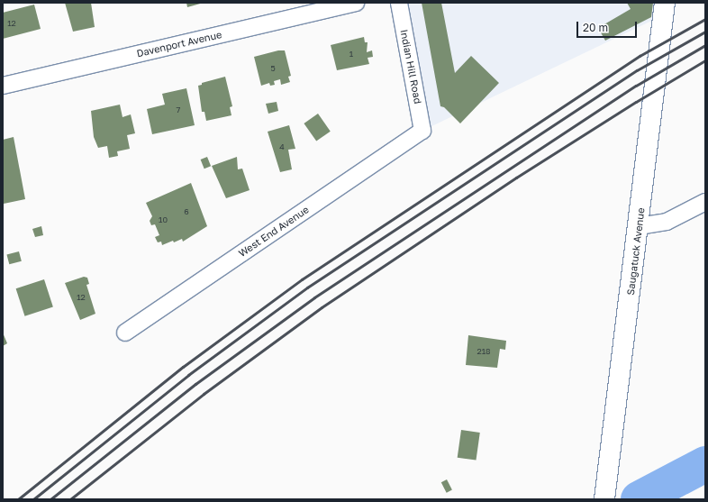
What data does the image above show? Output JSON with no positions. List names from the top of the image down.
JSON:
{
  "streets": {
    "main road": ["Saugatuck Avenue"],
    "street": ["Davenport Avenue", "Indian Hill Road", "West End Avenue"]
  },
  "crossings": [
    ["Indian Hill Road", "West End Avenue"]
  ],
  "house_numbers": [
    "12",
    "1",
    "5",
    "7",
    "4",
    "6",
    "10",
    "12",
    "218"
  ],
  "scale_bar": "20 m"
}
